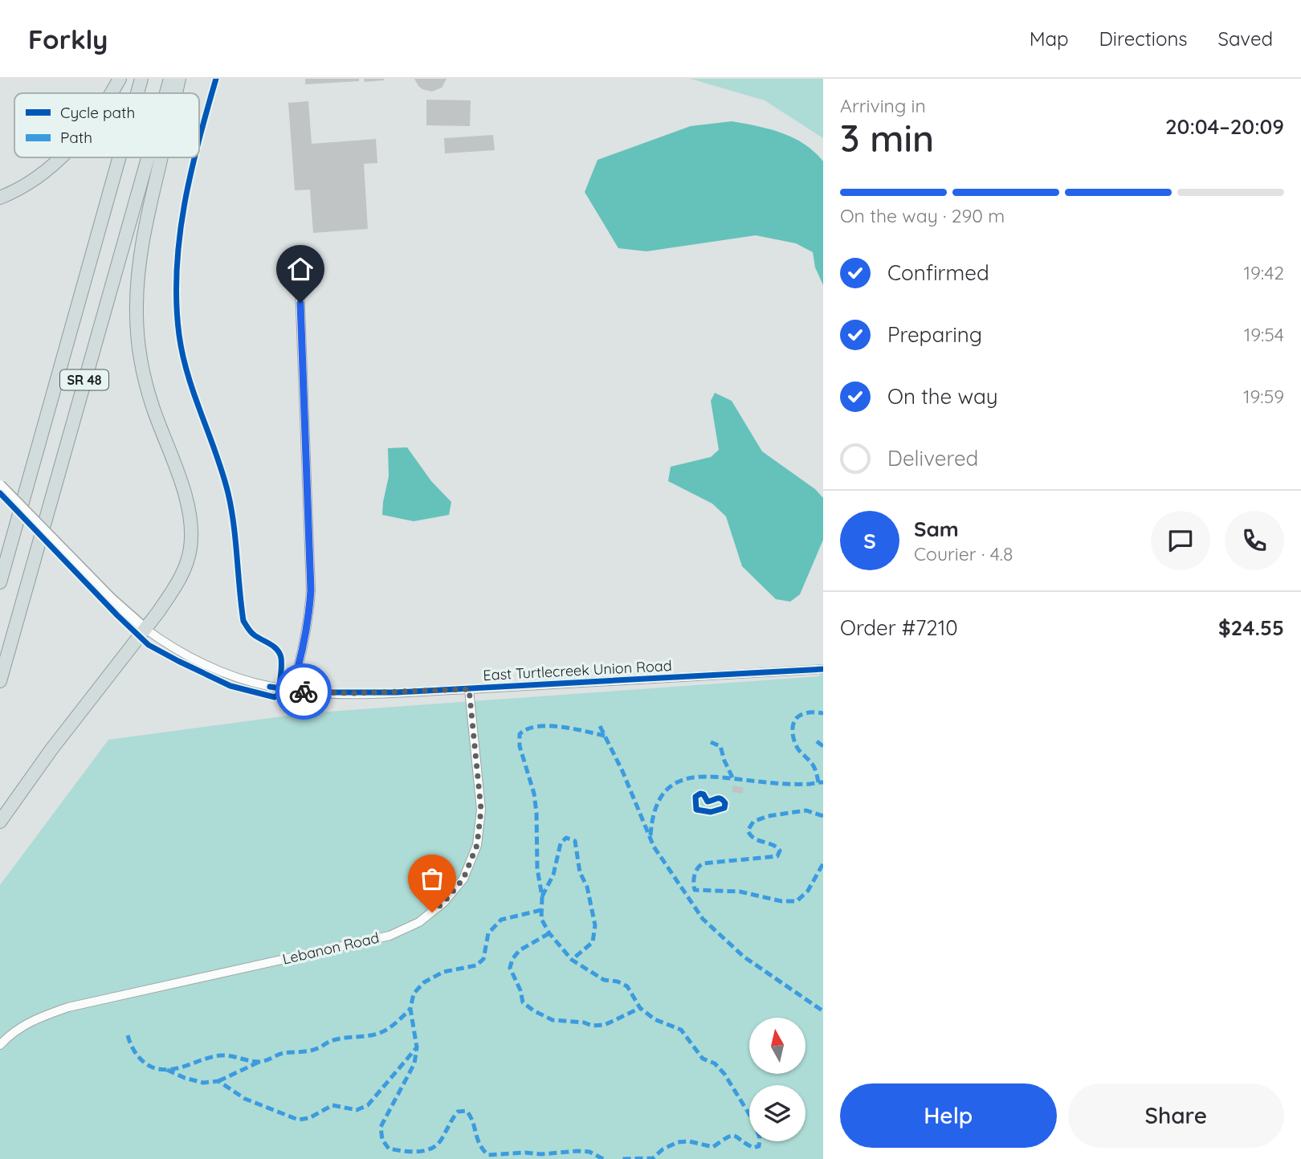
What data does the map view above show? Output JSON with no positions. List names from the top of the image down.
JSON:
{
  "streets": {
    "highway": ["SR 48"],
    "street": ["East Turtlecreek Union Road", "Lebanon Road"]
  },
  "crossings": [
    ["East Turtlecreek Union Road", "Lebanon Road"]
  ],
  "legend": ["Cycle path", "Path"],
  "north": "top",
  "page": {
    "header": "Forkly",
    "nav": ["Map", "Directions", "Saved"],
    "heading": ["3 min", "Arriving in", "20:04–20:09"],
    "panel": [
      "Sam",
      "Courier · 4.8",
      "Order #7210",
      "$24.55"
    ],
    "bar": "On the way · 290 m",
    "list": [
      ["Confirmed", "19:42"],
      ["Preparing", "19:54"],
      ["On the way", "19:59"],
      "Delivered"
    ],
    "round": "S",
    "buttons": ["Help", "Share"]
  }
}
